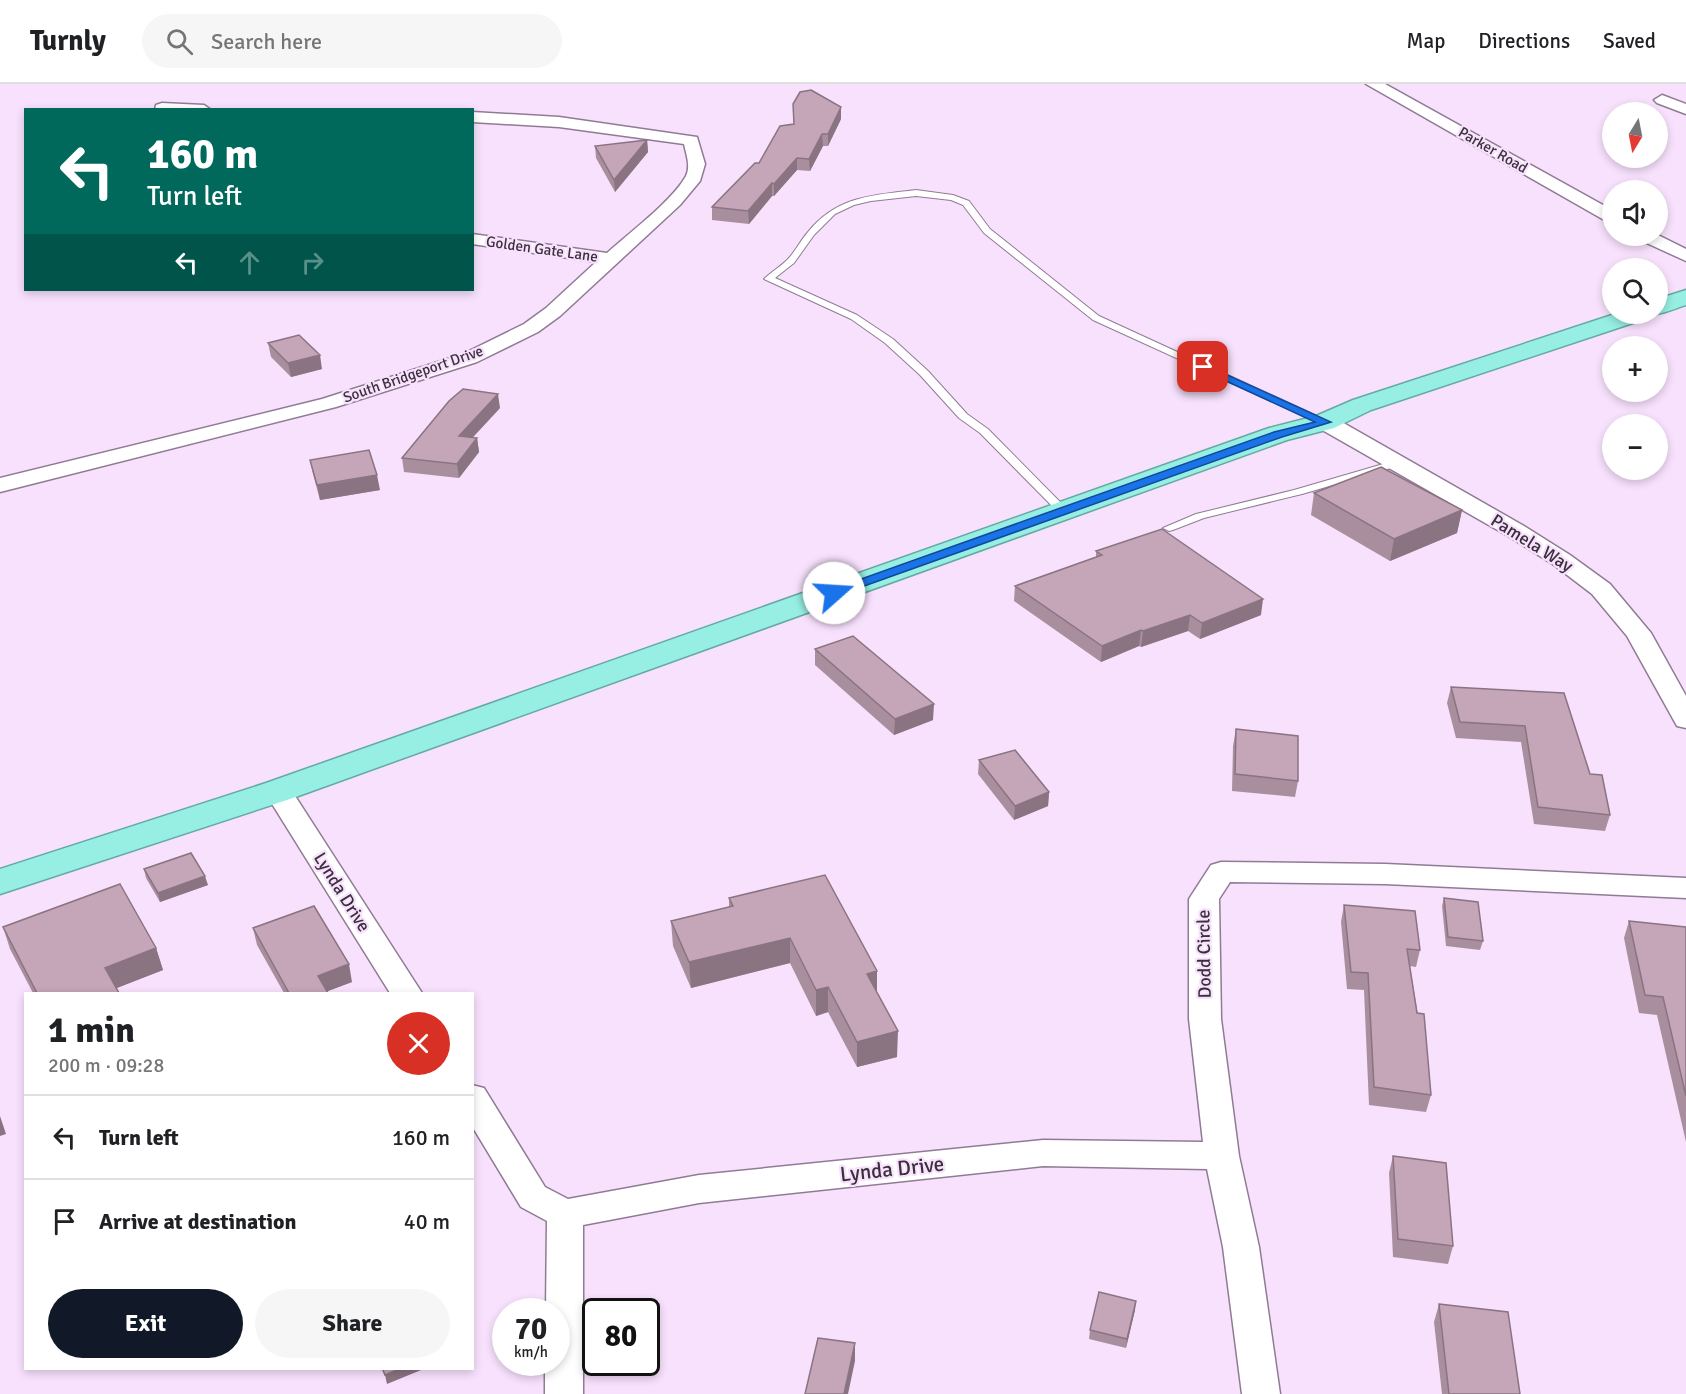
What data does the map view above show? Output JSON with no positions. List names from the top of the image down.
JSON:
{
  "streets": {
    "street": [
      "Parker Road",
      "Golden Gate Lane",
      "South Bridgeport Drive",
      "Pamela Way",
      "Lynda Drive",
      "Dodd Circle"
    ]
  },
  "crossings": [
    ["Golden Gate Lane", "South Bridgeport Drive"],
    ["Lynda Drive", "Dodd Circle"]
  ],
  "north": "bottom",
  "page": {
    "header": "Turnly",
    "search": "Search here",
    "nav": ["Map", "Directions", "Saved"],
    "map_buttons": ["+", "−"],
    "turn": ["160 m", "Turn left"],
    "heading": ["1 min", "200 m · 09:28"],
    "list": [
      {
        "name": "Turn left",
        "value": "160 m"
      },
      {
        "name": "Arrive at destination",
        "value": "40 m"
      }
    ],
    "buttons": ["Exit", "Share"],
    "speed": "70 km/h",
    "limit": "80"
  }
}
